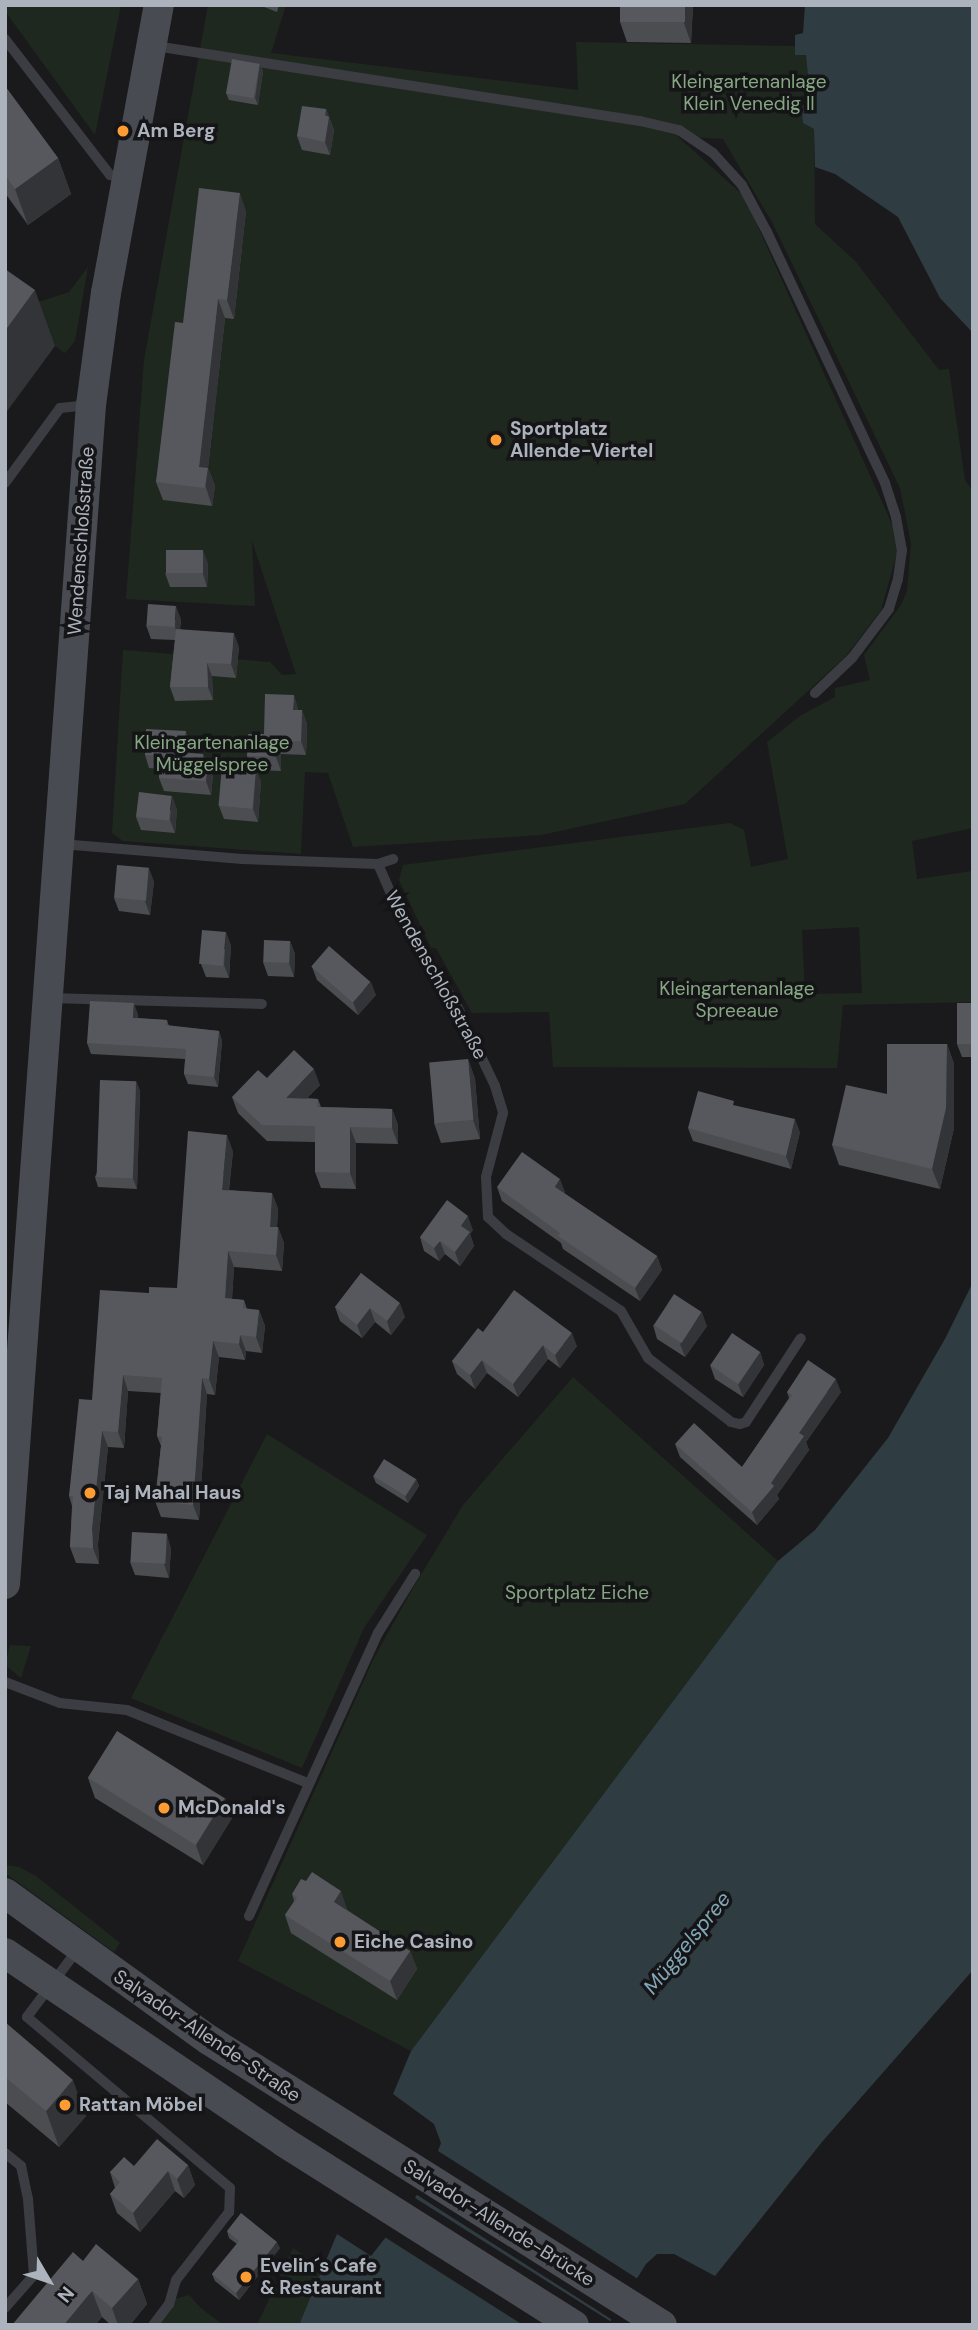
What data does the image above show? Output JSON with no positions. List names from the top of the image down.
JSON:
{
  "streets": {
    "street": ["Wendenschloßstraße", "Salvador-Allende-Straße", "Salvador-Allende-Brücke"]
  },
  "crossings": [
    ["Salvador-Allende-Straße", "Salvador-Allende-Brücke"]
  ],
  "water": ["Müggelspree"],
  "parks": [
    "Kleingartenanlage Klein Venedig II",
    "Kleingartenanlage Müggelspree",
    "Kleingartenanlage Spreeaue",
    "Sportplatz Eiche"
  ],
  "places": [
    "Am Berg",
    "Sportplatz Allende-Viertel",
    "Taj Mahal Haus",
    "McDonald's",
    "Eiche Casino",
    "Rattan Möbel",
    "Evelin´s Cafe & Restaurant"
  ],
  "north": "bottom right"
}
